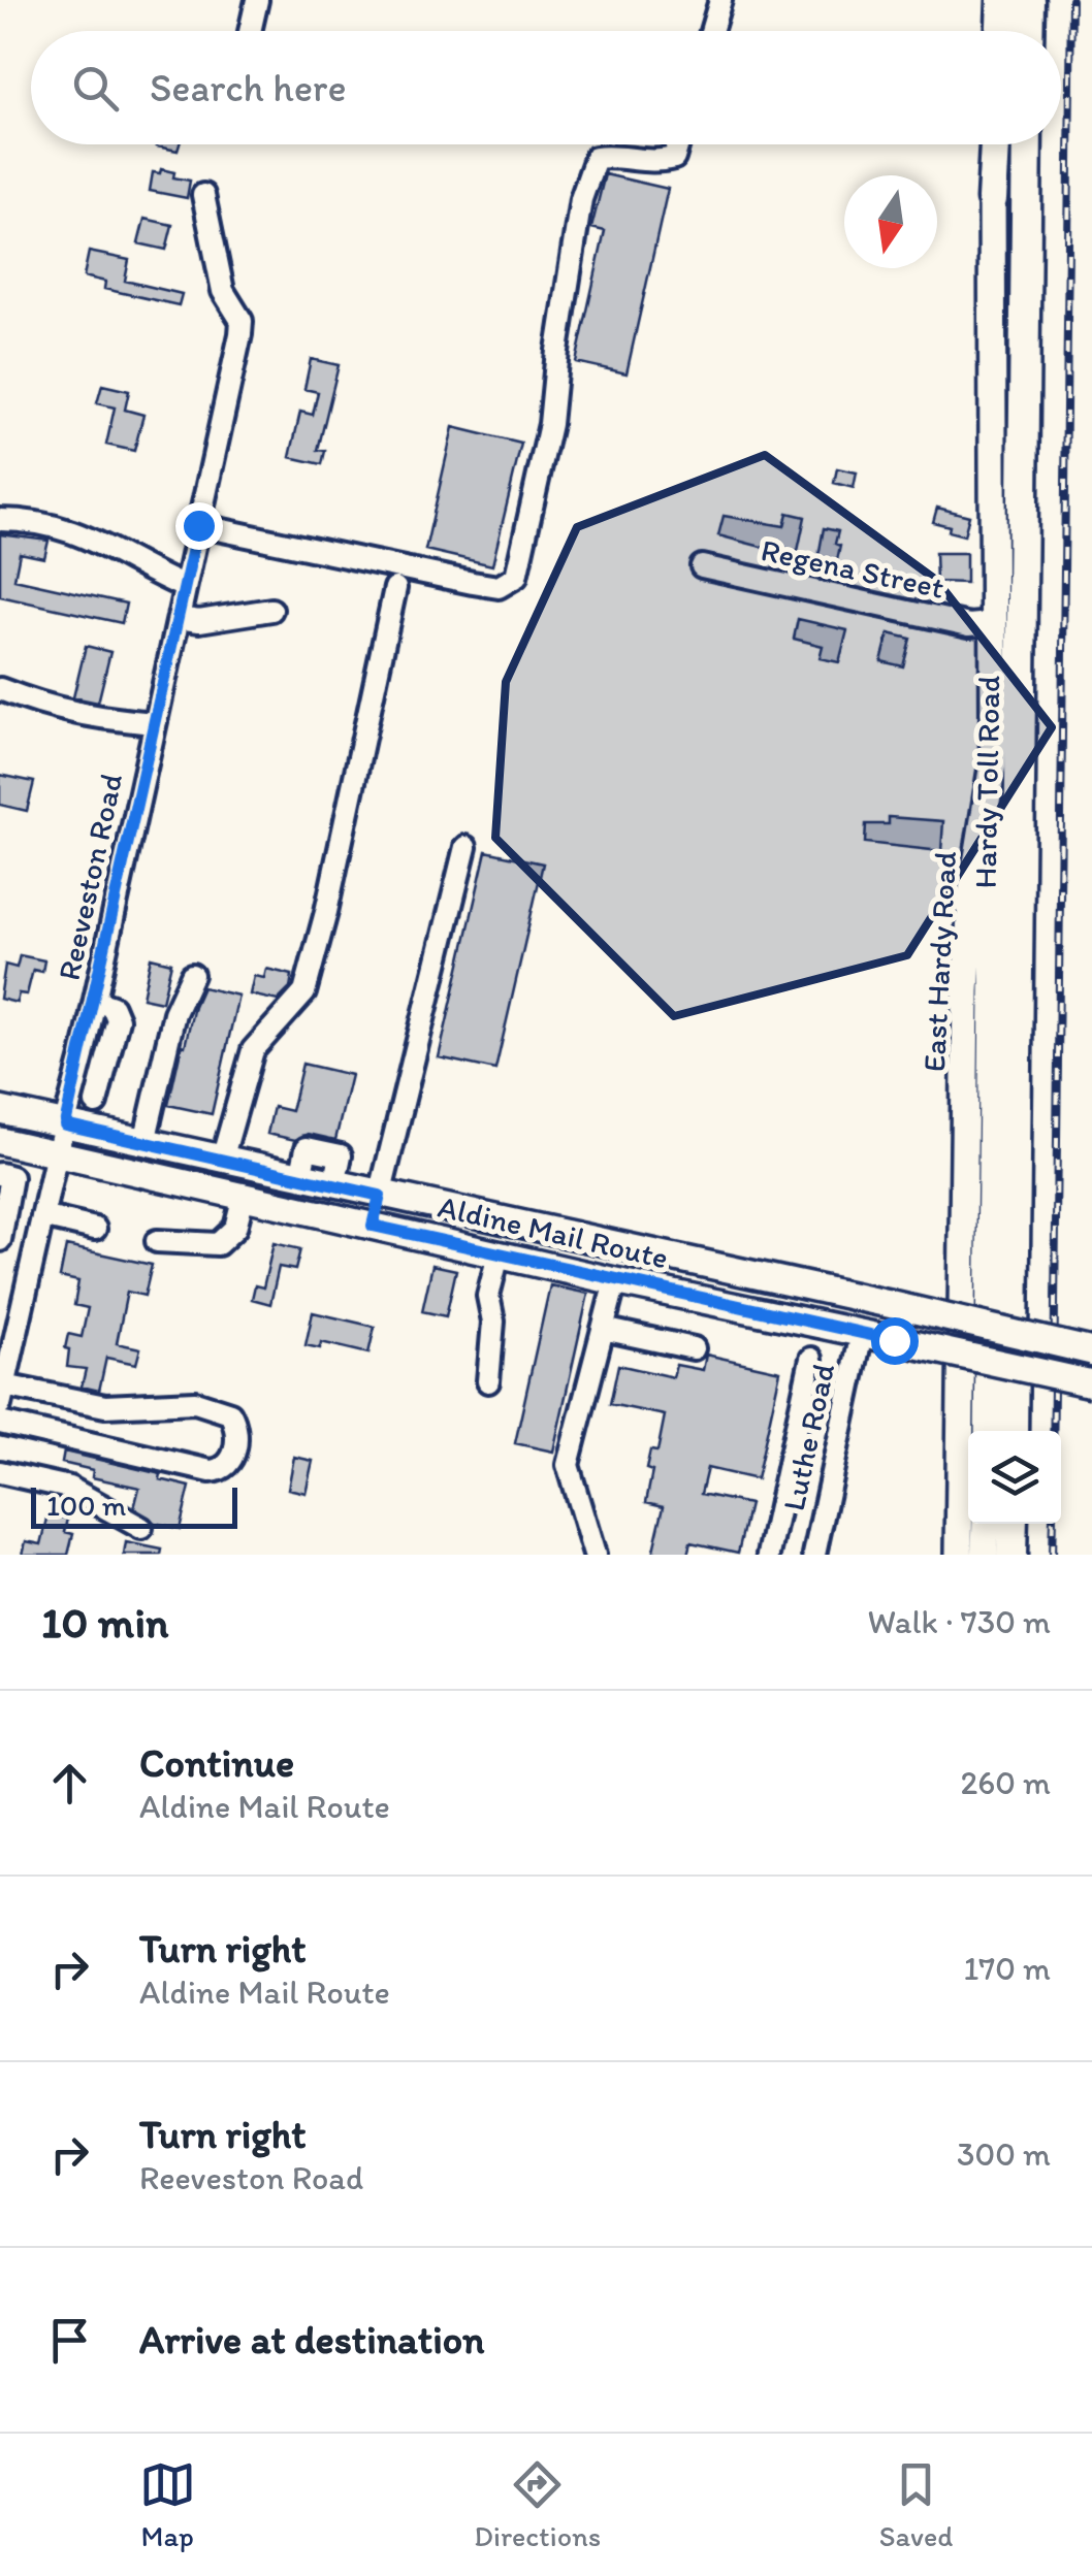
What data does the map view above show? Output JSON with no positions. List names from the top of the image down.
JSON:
{
  "streets": {
    "highway": ["Hardy Toll Road"],
    "main road": ["East Hardy Road", "Aldine Mail Route"],
    "street": ["Regena Street", "Reeveston Road", "Luthe Road"]
  },
  "crossings": [
    ["Regena Street", "East Hardy Road"],
    ["Reeveston Road", "Aldine Mail Route"],
    ["Aldine Mail Route", "Luthe Road"]
  ],
  "scale_bar": "100 m",
  "north": "bottom",
  "page": {
    "search": "Search here",
    "scale": "100 m",
    "heading": ["10 min", "Walk · 730 m"],
    "list": [
      ["Continue", "Aldine Mail Route", "260 m"],
      ["Turn right", "Aldine Mail Route", "170 m"],
      ["Turn right", "Reeveston Road", "300 m"],
      "Arrive at destination"
    ],
    "nav": ["Map", "Directions", "Saved"]
  }
}
